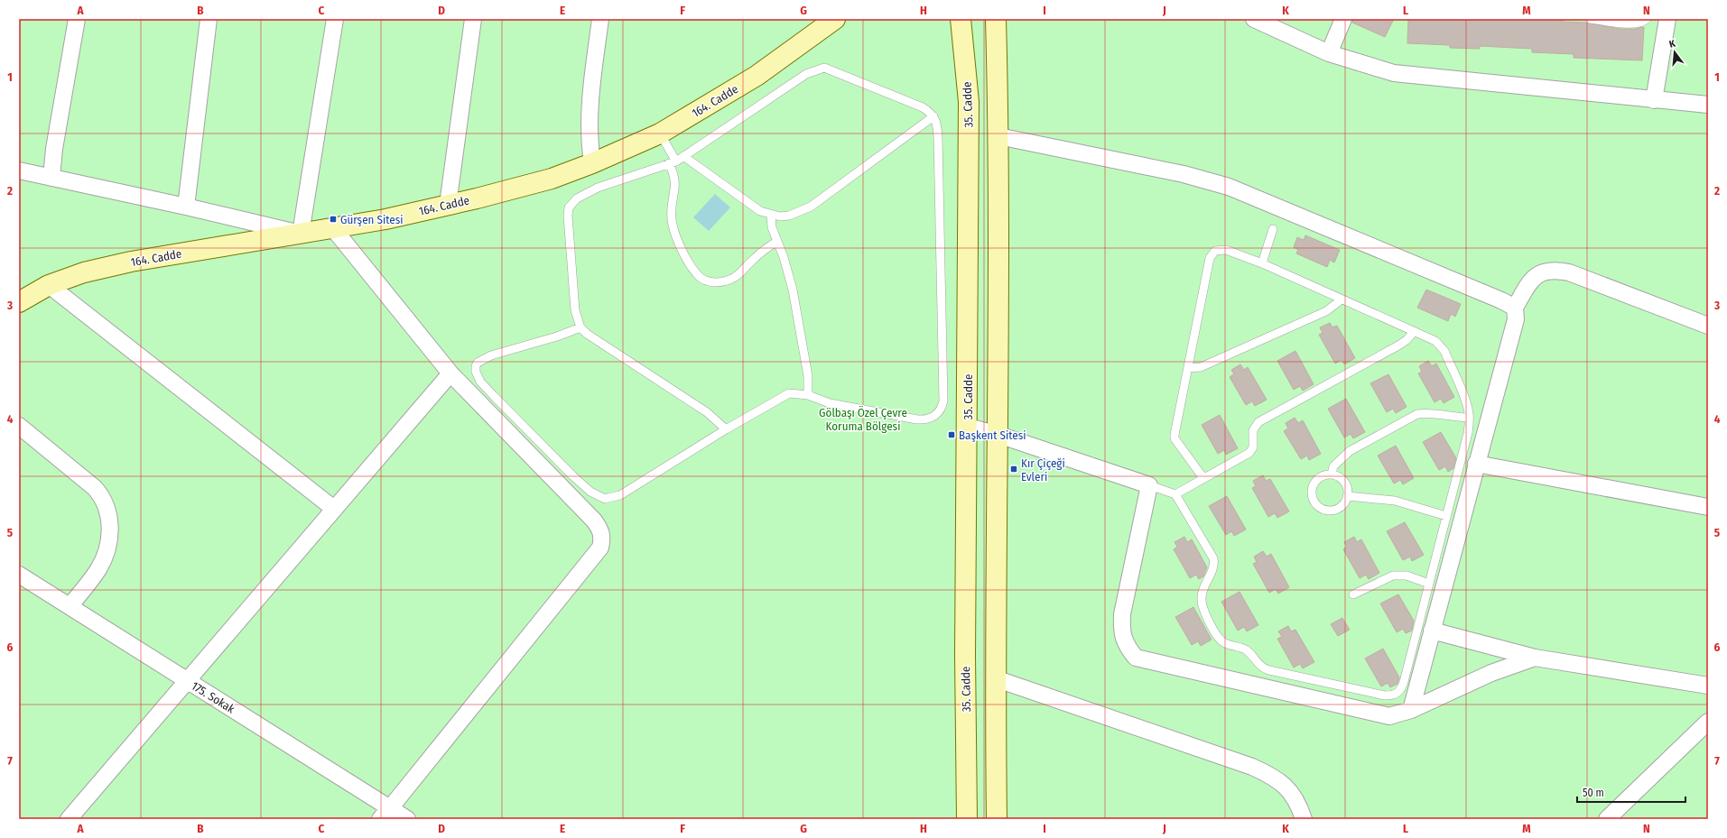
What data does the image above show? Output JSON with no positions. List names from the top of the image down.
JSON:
{
  "streets": {
    "street": ["164. Cadde", "35. Cadde", "175. Sokak"]
  },
  "parks": ["Gölbaşı Özel Çevre Koruma Bölgesi"],
  "places": {
    "transit": ["Gürşen Sitesi", "Başkent Sitesi", "Kır Çiçeği Evleri"]
  },
  "scale_bar": "50 m",
  "north": "top",
  "grid": {
    "columns": [
      "A",
      "B",
      "C",
      "D",
      "E",
      "F",
      "G",
      "H",
      "I",
      "J",
      "K",
      "L",
      "M",
      "N"
    ],
    "rows": [
      "1",
      "2",
      "3",
      "4",
      "5",
      "6",
      "7"
    ]
  }
}
